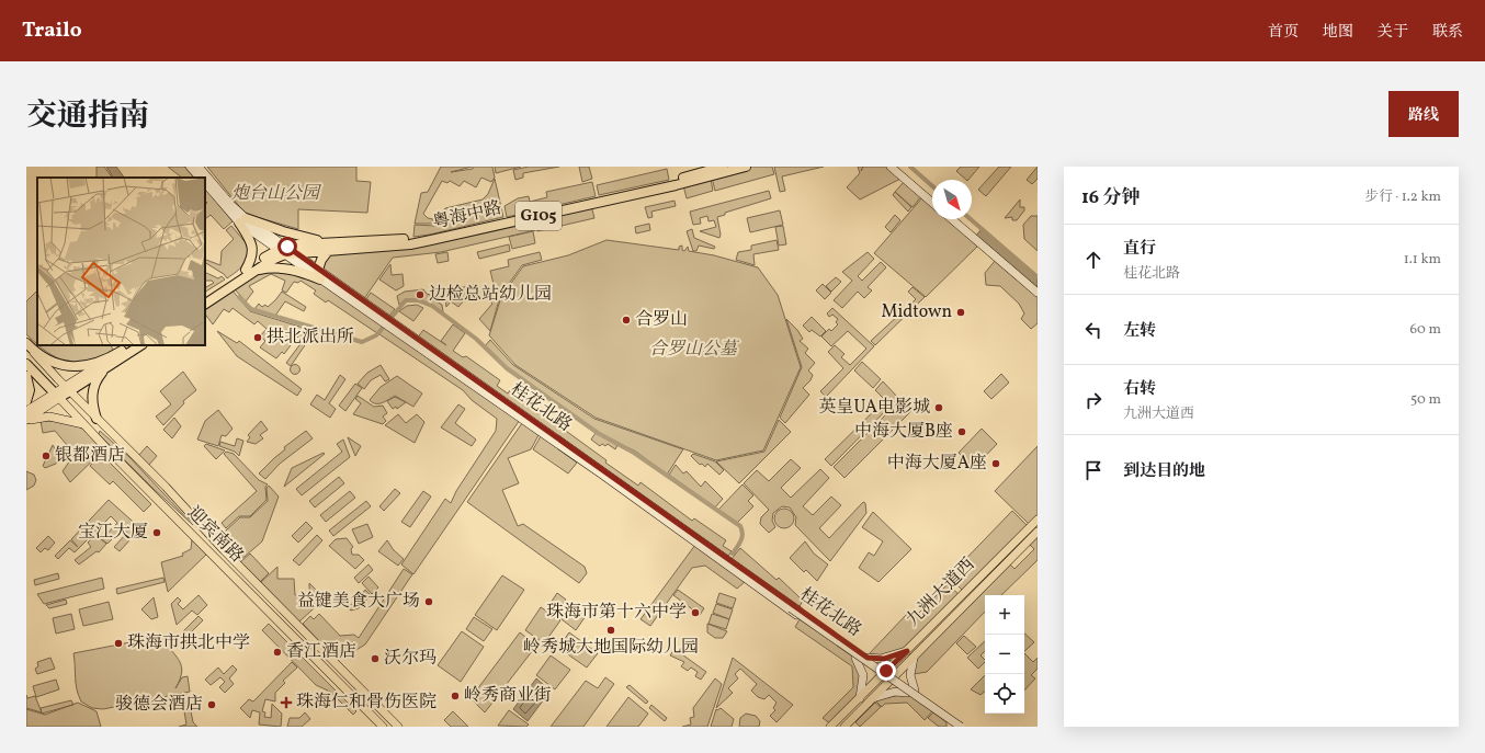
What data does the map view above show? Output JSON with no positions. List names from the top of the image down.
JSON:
{
  "streets": {
    "highway": ["粤海中路", "G105", "迎宾南路"],
    "main road": ["桂花北路", "九洲大道西"]
  },
  "crossings": [
    ["粤海中路", "桂花北路"]
  ],
  "parks": ["炮台山公园", "合罗山公墓"],
  "places": {
    "other": [
      "边检总站幼儿园",
      "Midtown",
      "合罗山",
      "拱北派出所",
      "英皇UA电影城",
      "中海大厦B座",
      "银都酒店",
      "中海大厦A座",
      "宝江大厦",
      "益键美食大广场",
      "珠海市第十六中学",
      "岭秀城大地国际幼儿园",
      "珠海市拱北中学",
      "香江酒店",
      "沃尔玛",
      "岭秀商业街",
      "骏德会酒店"
    ],
    "health": ["珠海仁和骨伤医院"]
  },
  "north": "bottom right",
  "page": {
    "header": "Trailo",
    "nav": [
      "首页",
      "地图",
      "关于",
      "联系"
    ],
    "title": "交通指南",
    "buttons": "路线",
    "heading": ["16 分钟", "步行 · 1.2 km"],
    "list": [
      ["直行", "桂花北路", "1.1 km"],
      ["左转", "60 m"],
      ["右转", "九洲大道西", "50 m"],
      "到达目的地"
    ],
    "map_buttons": ["+", "−"]
  }
}
